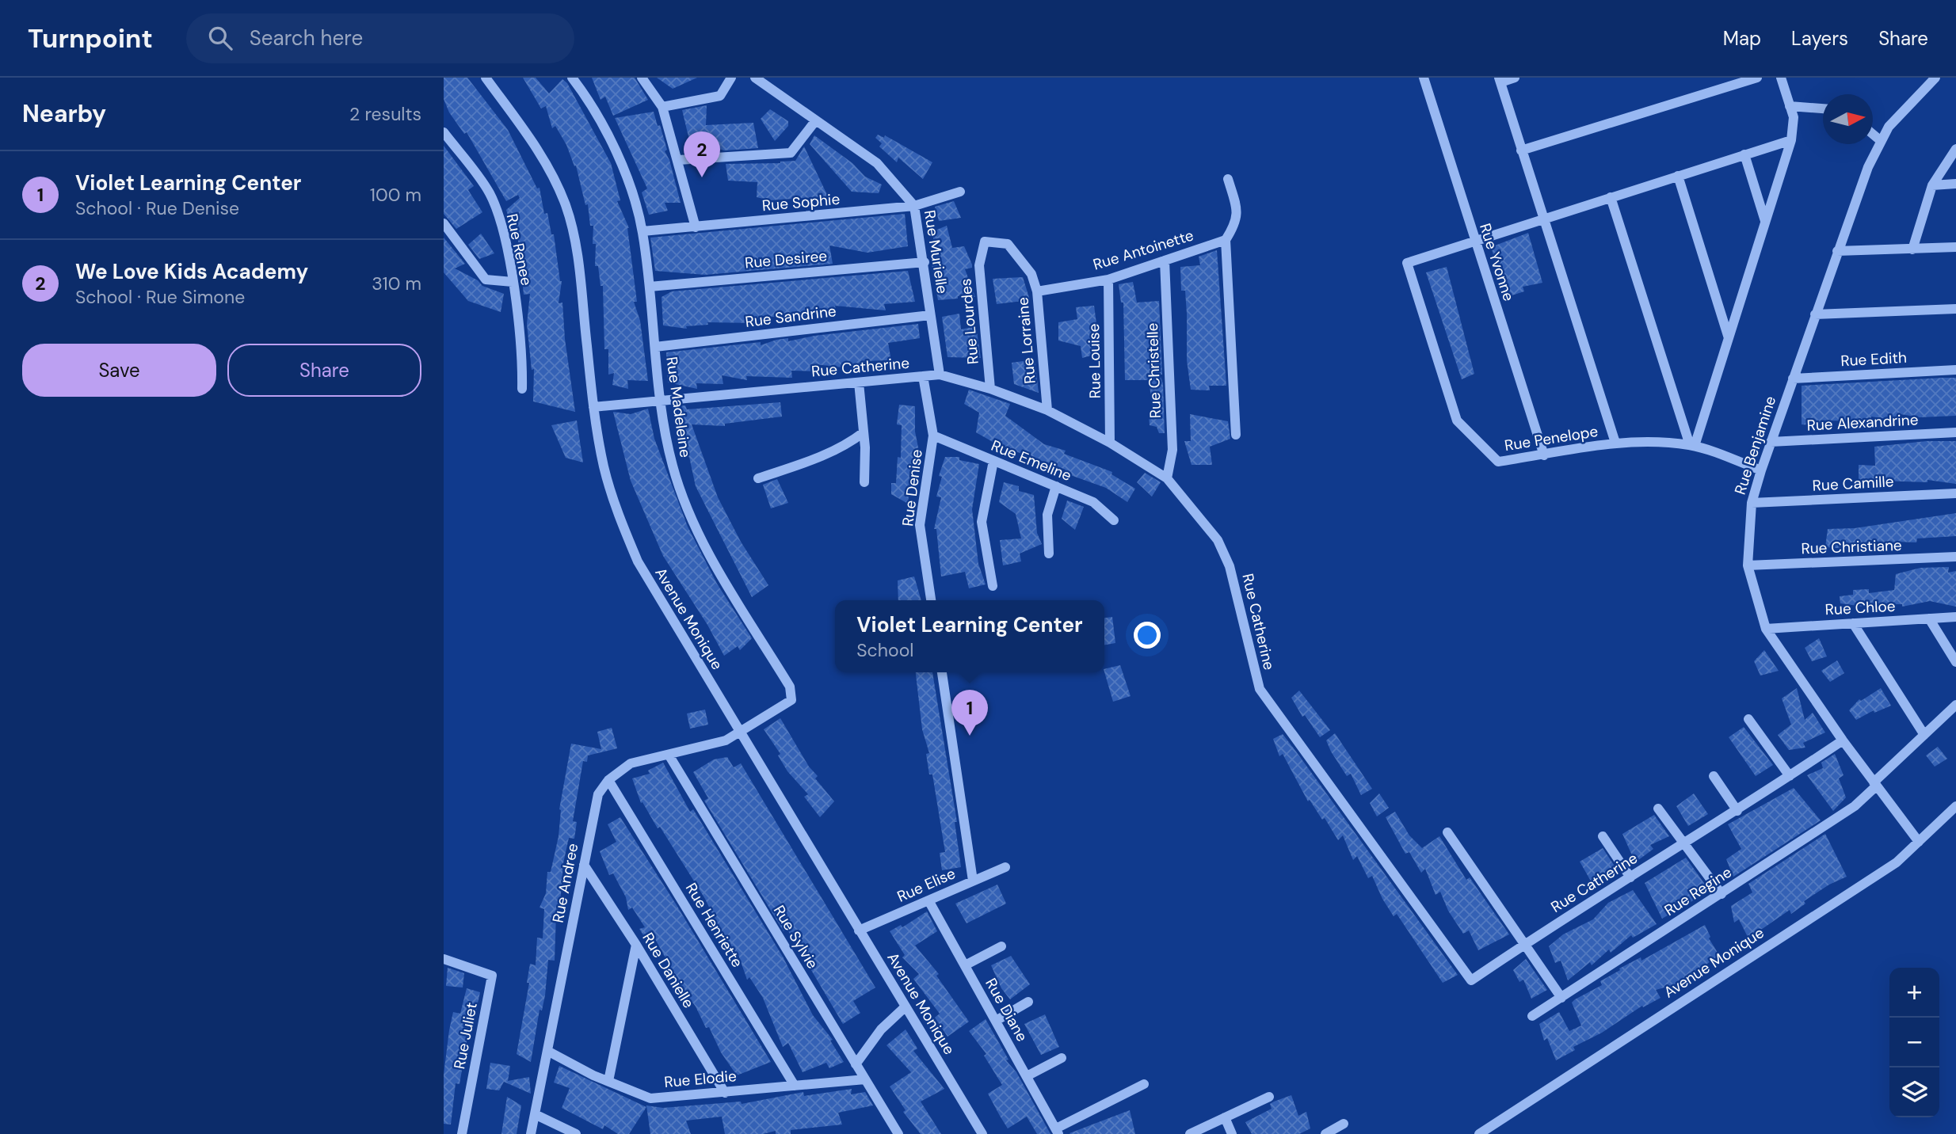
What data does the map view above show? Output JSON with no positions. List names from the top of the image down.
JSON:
{
  "streets": {
    "street": [
      "Rue Sophie",
      "Rue Renee",
      "Rue Antoinette",
      "Rue Murielle",
      "Rue Desiree",
      "Rue Yvonne",
      "Rue Sandrine",
      "Rue Lourdes",
      "Rue Lorraine",
      "Rue Edith",
      "Rue Louise",
      "Rue Catherine",
      "Rue Christelle",
      "Rue Madeleine",
      "Rue Alexandrine",
      "Rue Penelope",
      "Rue Benjamine",
      "Rue Emeline",
      "Rue Camille",
      "Rue Denise",
      "Rue Christiane",
      "Rue Chloe",
      "Avenue Monique",
      "Rue Andree",
      "Rue Elise",
      "Rue Regine",
      "Rue Henriette",
      "Rue Sylvie",
      "Rue Danielle",
      "Rue Diane",
      "Rue Juliet",
      "Rue Elodie"
    ]
  },
  "crossings": [
    ["Rue Sophie", "Rue Murielle"],
    ["Rue Sophie", "Rue Madeleine"],
    ["Rue Antoinette", "Rue Lorraine"],
    ["Rue Antoinette", "Rue Louise"],
    ["Rue Antoinette", "Rue Christelle"],
    ["Rue Murielle", "Rue Desiree"],
    ["Rue Murielle", "Rue Sandrine"],
    ["Rue Murielle", "Rue Catherine"],
    ["Rue Desiree", "Rue Madeleine"],
    ["Rue Yvonne", "Rue Penelope"],
    ["Rue Sandrine", "Rue Madeleine"],
    ["Rue Lourdes", "Rue Lorraine"],
    ["Rue Lourdes", "Rue Catherine"],
    ["Rue Lorraine", "Rue Catherine"],
    ["Rue Edith", "Rue Benjamine"],
    ["Rue Louise", "Rue Catherine"],
    ["Rue Catherine", "Rue Christelle"],
    ["Rue Catherine", "Rue Madeleine"],
    ["Rue Catherine", "Rue Benjamine"],
    ["Rue Catherine", "Rue Denise"],
    ["Rue Catherine", "Avenue Monique"],
    ["Rue Madeleine", "Avenue Monique"],
    ["Rue Madeleine", "Rue Andree"],
    ["Rue Alexandrine", "Rue Benjamine"],
    ["Rue Penelope", "Rue Benjamine"],
    ["Rue Benjamine", "Rue Camille"],
    ["Rue Benjamine", "Rue Christiane"],
    ["Rue Benjamine", "Rue Chloe"],
    ["Rue Benjamine", "Avenue Monique"],
    ["Rue Benjamine", "Rue Regine"],
    ["Rue Emeline", "Rue Denise"],
    ["Avenue Monique", "Rue Andree"],
    ["Avenue Monique", "Rue Elise"],
    ["Rue Andree", "Rue Henriette"],
    ["Rue Andree", "Rue Sylvie"],
    ["Rue Andree", "Rue Danielle"],
    ["Rue Andree", "Rue Elodie"],
    ["Rue Elise", "Rue Diane"],
    ["Rue Henriette", "Rue Elodie"],
    ["Rue Sylvie", "Rue Elodie"],
    ["Rue Danielle", "Rue Elodie"]
  ],
  "north": "right",
  "page": {
    "header": "Turnpoint",
    "search": "Search here",
    "nav": ["Map", "Layers", "Share"],
    "heading": ["Nearby", "2 results"],
    "pins": ["2", "1"],
    "list": [
      {
        "mark": "1",
        "name": "Violet Learning Center",
        "note": "School · Rue Denise",
        "value": "100 m"
      },
      {
        "mark": "2",
        "name": "We Love Kids Academy",
        "note": "School · Rue Simone",
        "value": "310 m"
      }
    ],
    "buttons": ["Save", "Share"],
    "popup": ["Violet Learning Center", "School"],
    "map_buttons": ["+", "−"]
  }
}
